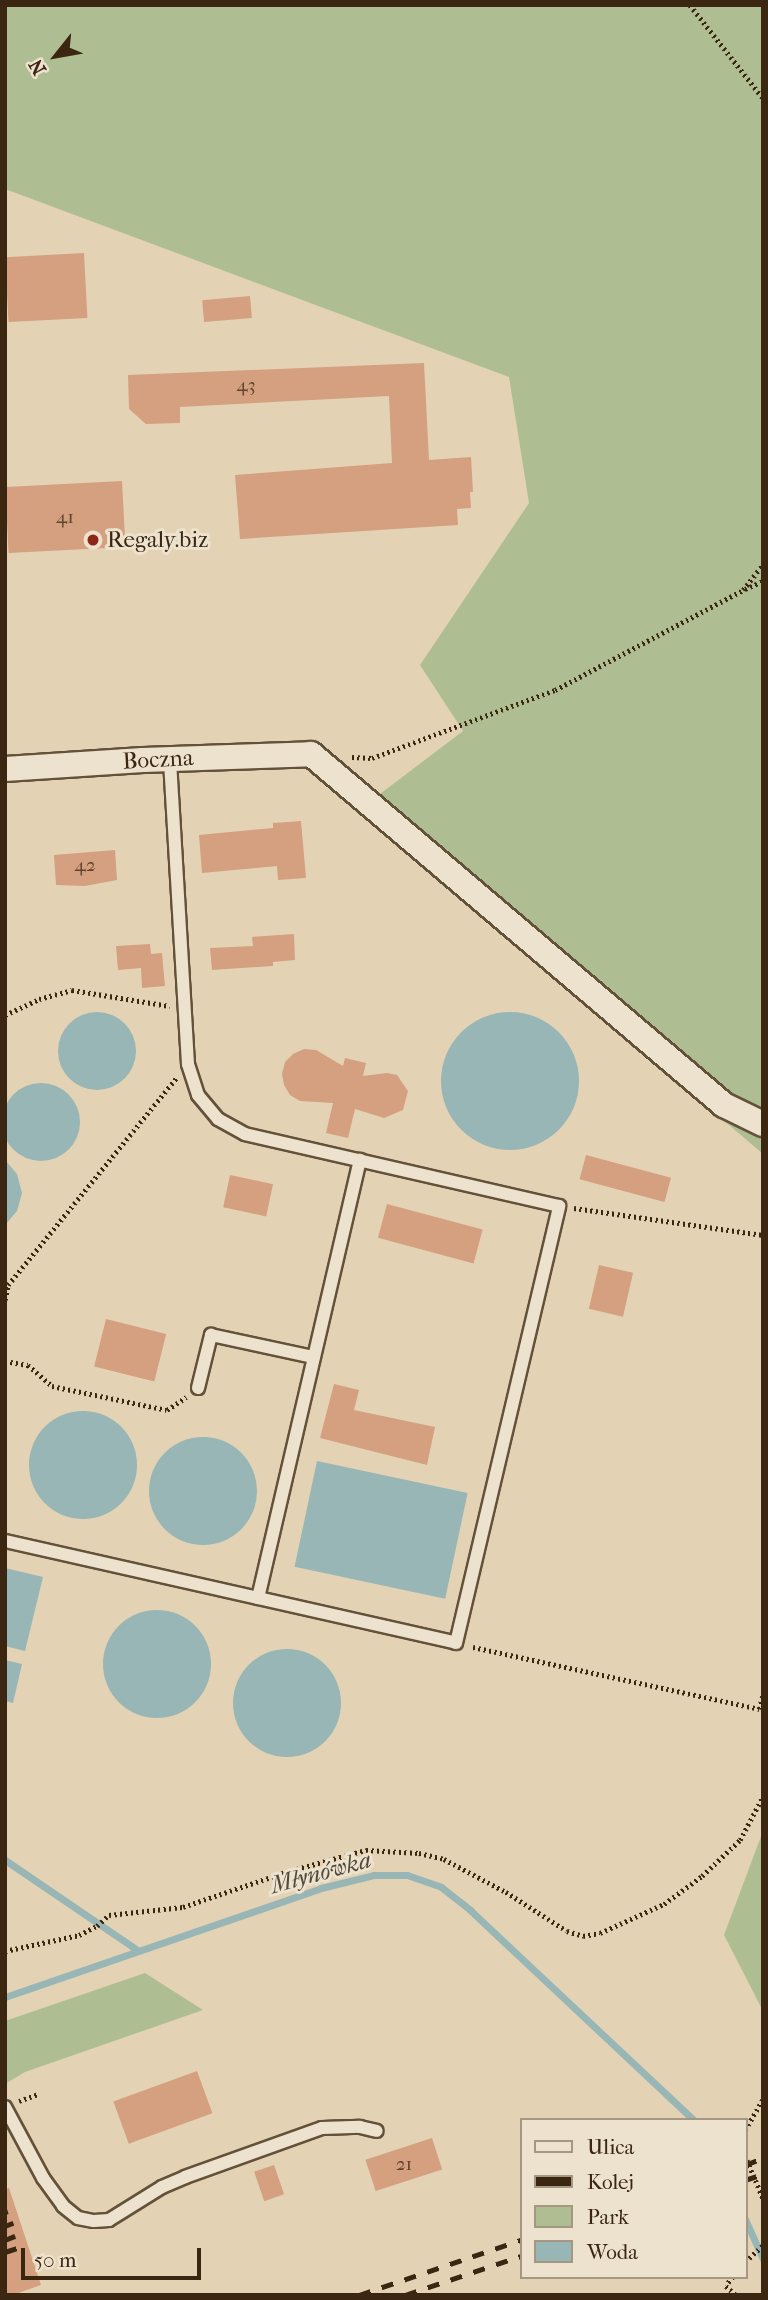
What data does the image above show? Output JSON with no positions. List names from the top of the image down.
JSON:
{
  "streets": {
    "street": ["Boczna"]
  },
  "water": ["Młynówka"],
  "places": ["Regaly.biz"],
  "house_numbers": [
    "43",
    "41",
    "42",
    "21"
  ],
  "legend": [
    "Ulica",
    "Kolej",
    "Park",
    "Woda"
  ],
  "scale_bar": "50 m",
  "north": "bottom left"
}
